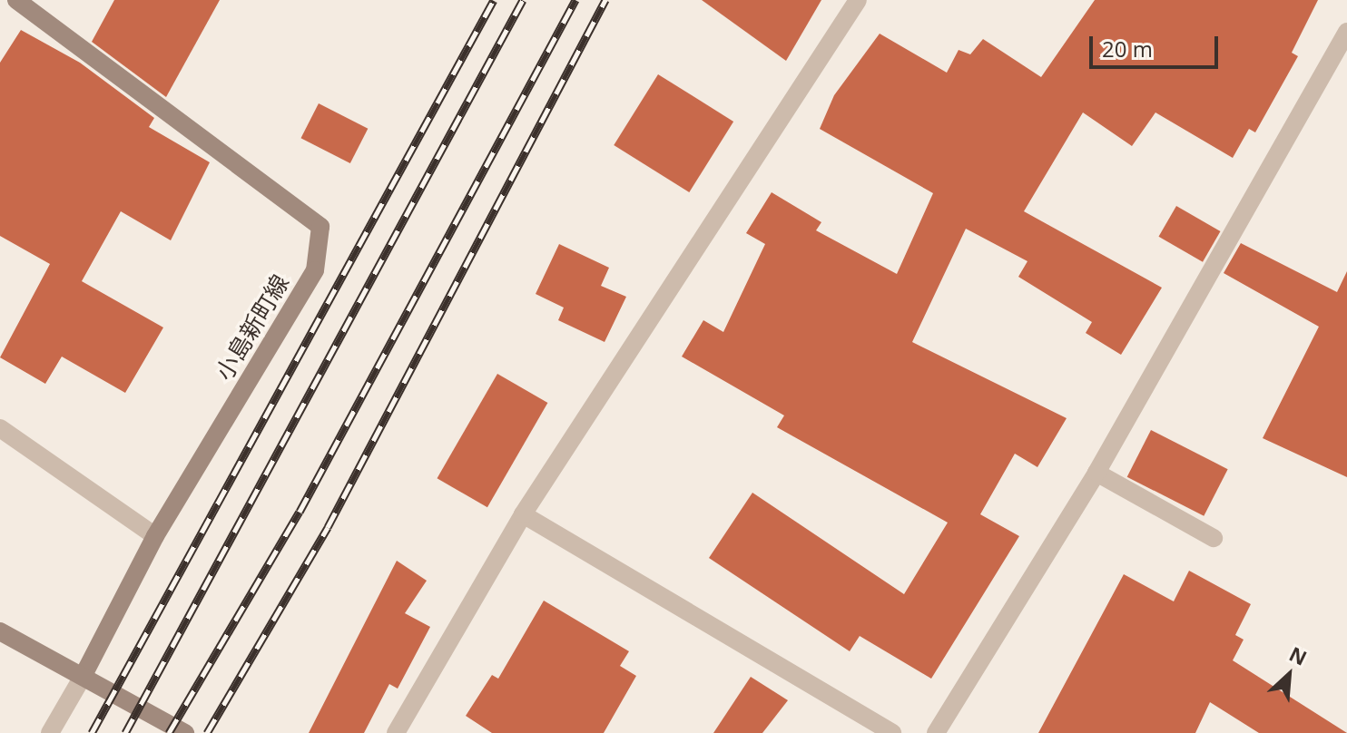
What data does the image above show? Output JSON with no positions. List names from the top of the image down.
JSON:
{
  "streets": {
    "main road": ["小島新町線"]
  },
  "scale_bar": "20 m",
  "north": "top right"
}
